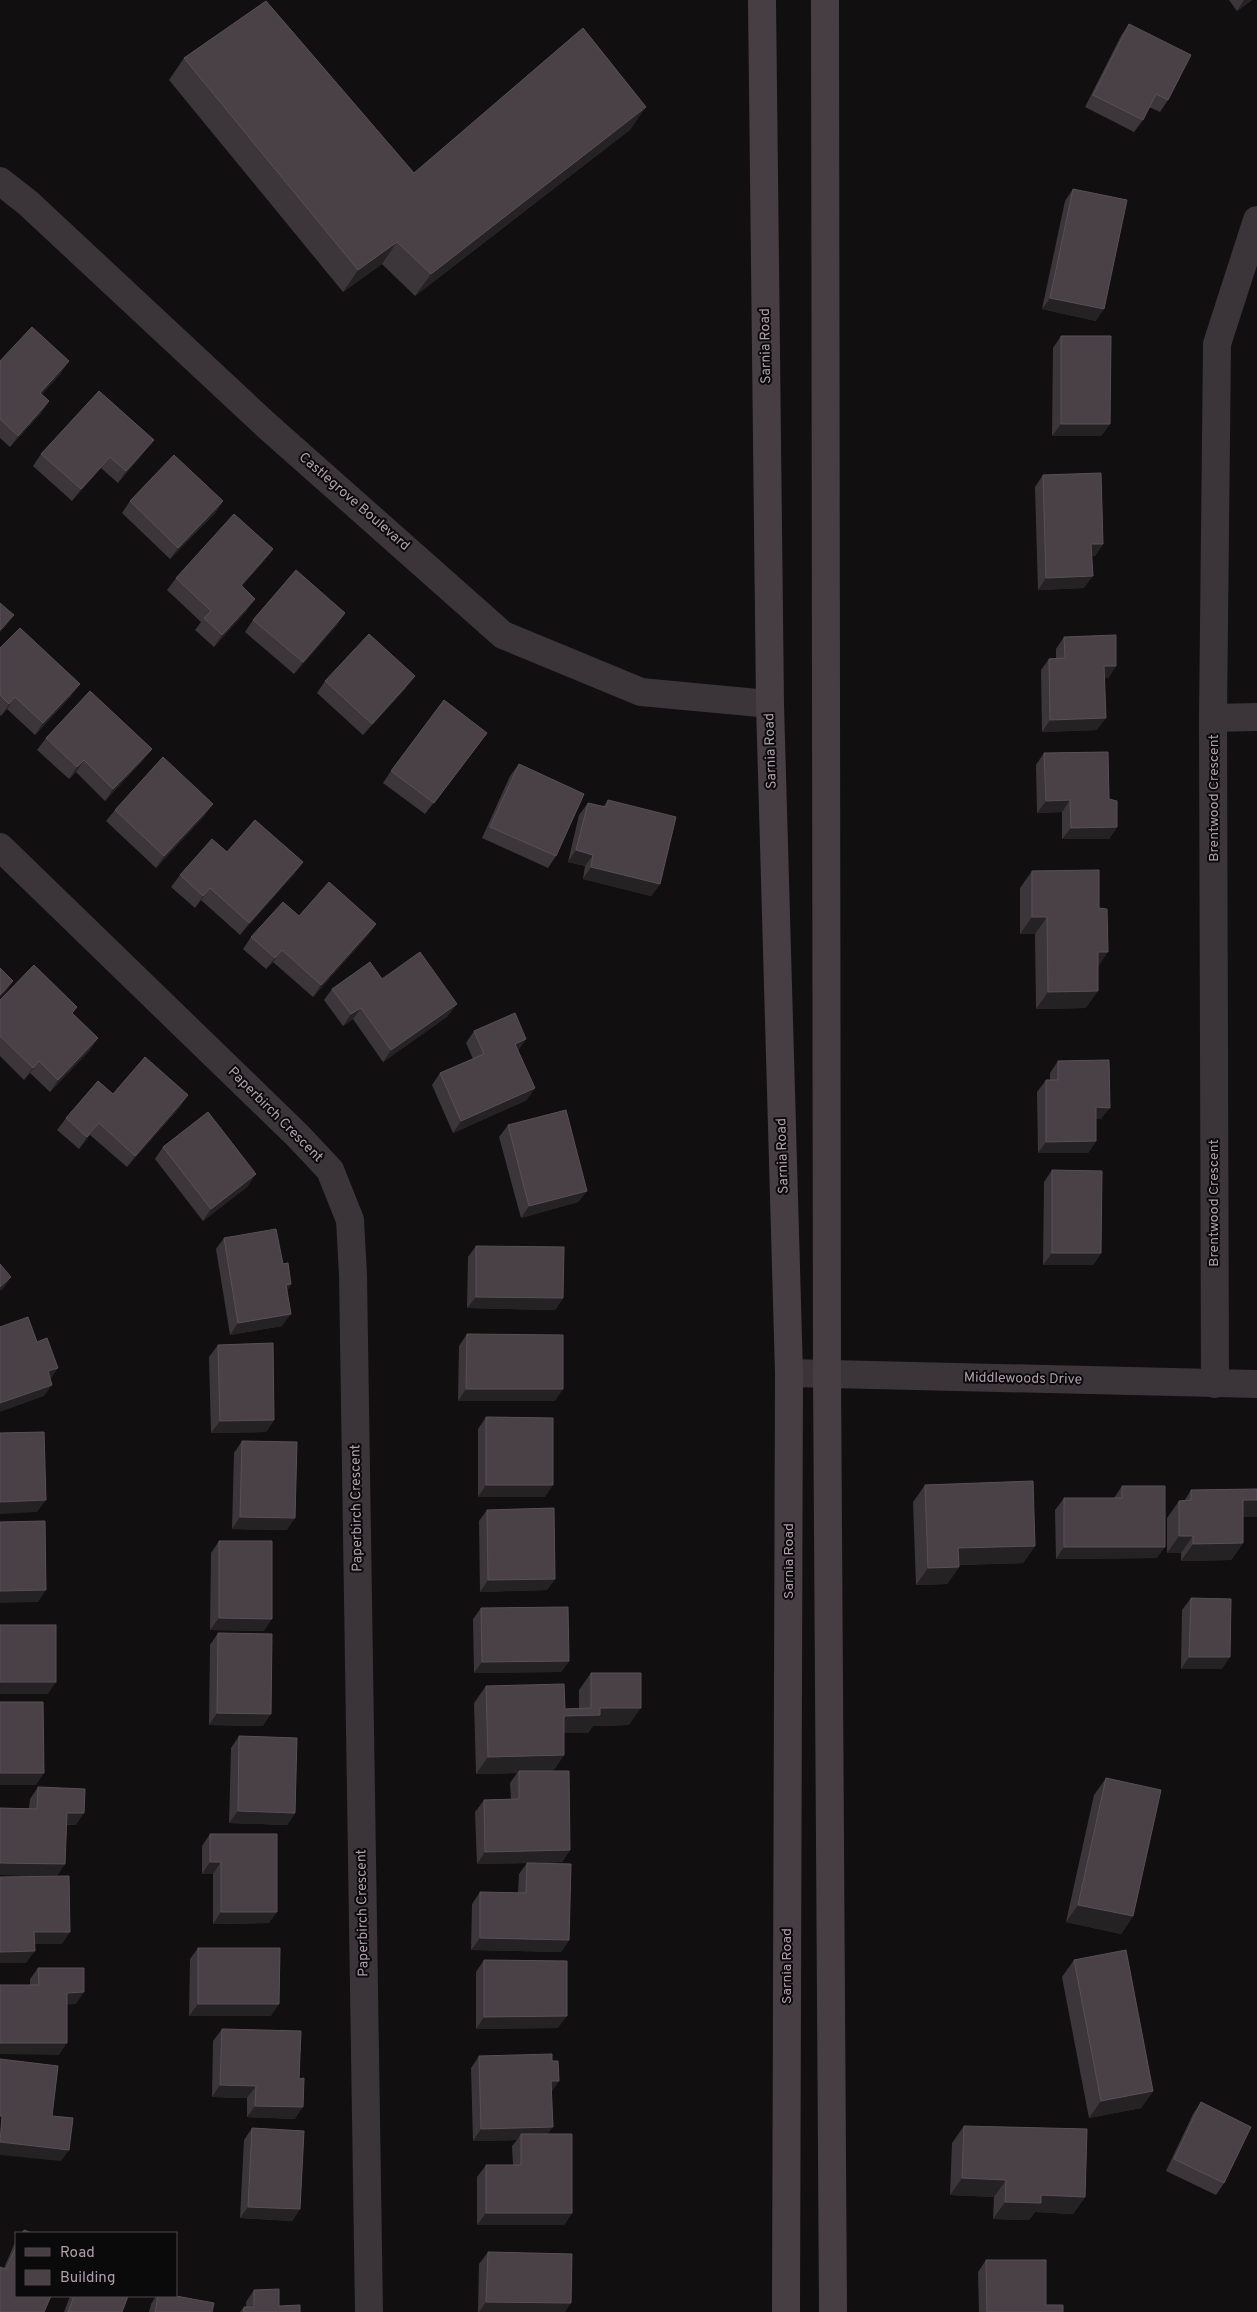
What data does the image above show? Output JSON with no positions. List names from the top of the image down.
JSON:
{
  "streets": {
    "main road": ["Sarnia Road"],
    "street": [
      "Castlegrove Boulevard",
      "Brentwood Crescent",
      "Paperbirch Crescent",
      "Middlewoods Drive"
    ]
  },
  "crossings": [
    ["Sarnia Road", "Castlegrove Boulevard"],
    ["Sarnia Road", "Middlewoods Drive"],
    ["Brentwood Crescent", "Middlewoods Drive"]
  ],
  "legend": ["Road", "Building"]
}
